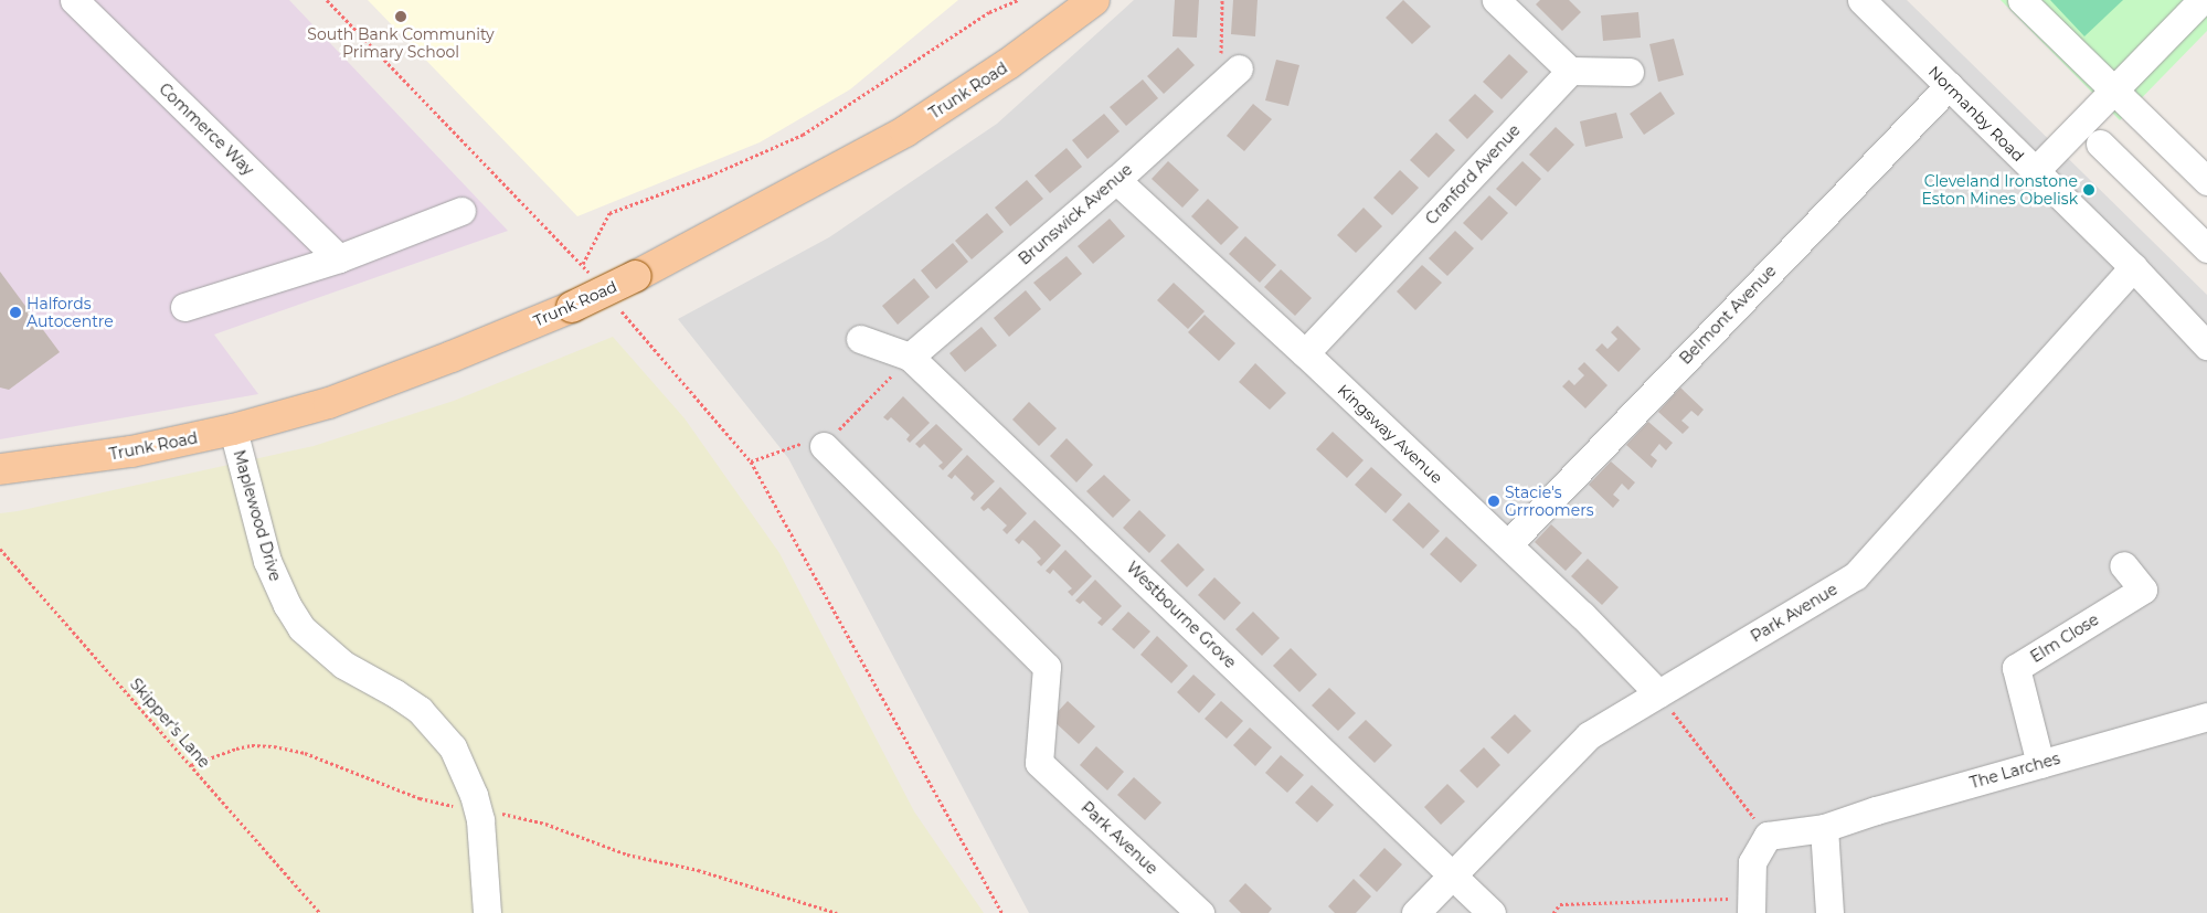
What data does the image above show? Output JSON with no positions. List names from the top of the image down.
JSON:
{
  "streets": {
    "main road": ["Trunk Road"],
    "street": [
      "Normanby Road",
      "Commerce Way",
      "Cranford Avenue",
      "Brunswick Avenue",
      "Belmont Avenue",
      "Kingsway Avenue",
      "Maplewood Drive",
      "Park Avenue",
      "Westbourne Grove",
      "Elm Close",
      "The Larches"
    ],
    "path": ["Skipper's Lane"]
  },
  "crossings": [
    ["Trunk Road", "Maplewood Drive"],
    ["Normanby Road", "Belmont Avenue"],
    ["Normanby Road", "Park Avenue"],
    ["Cranford Avenue", "Kingsway Avenue"],
    ["Brunswick Avenue", "Kingsway Avenue"],
    ["Brunswick Avenue", "Westbourne Grove"],
    ["Belmont Avenue", "Kingsway Avenue"],
    ["Kingsway Avenue", "Park Avenue"],
    ["Park Avenue", "Westbourne Grove"],
    ["Elm Close", "The Larches"]
  ],
  "places": [
    "South Bank Community Primary School",
    "Cleveland Ironstone Eston Mines Obelisk",
    "Halfords Autocentre",
    "Stacie's Grrroomers"
  ]
}
